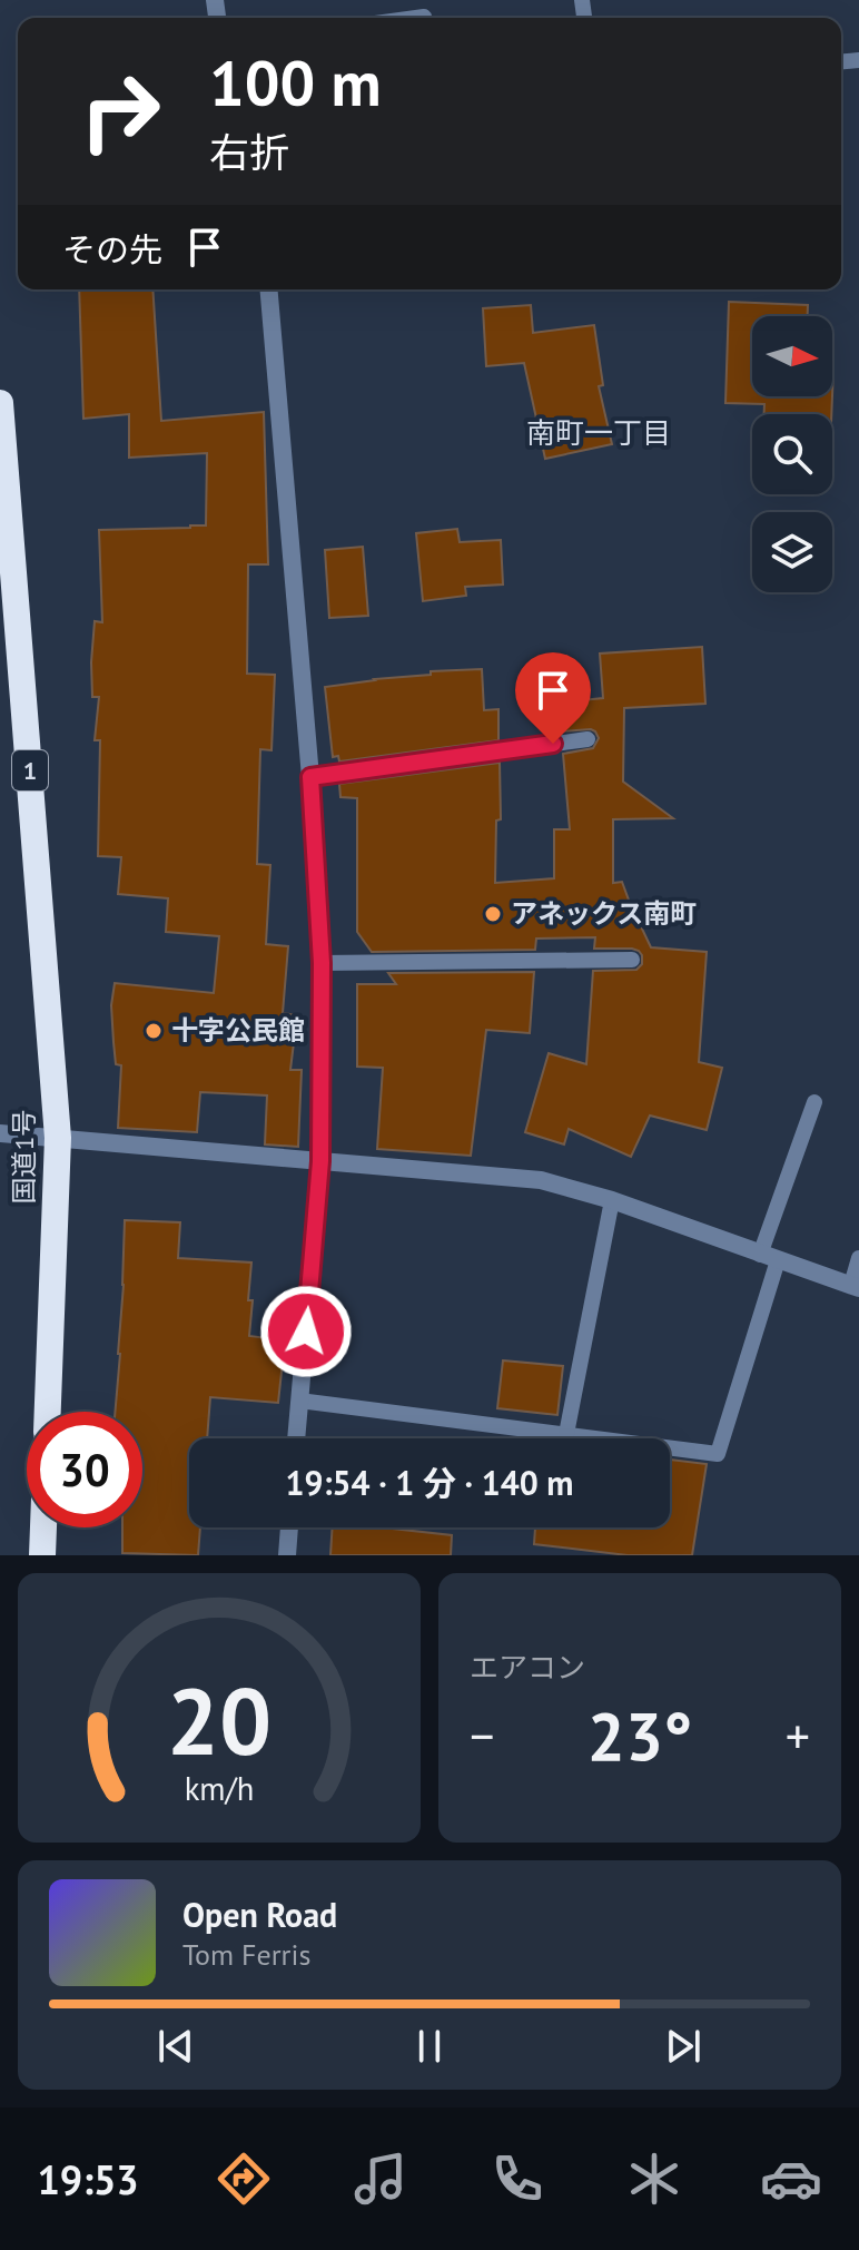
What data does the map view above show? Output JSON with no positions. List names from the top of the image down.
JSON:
{
  "streets": {
    "highway": ["1", "国道1号"]
  },
  "districts": ["南町一丁目"],
  "places": ["アネックス南町", "十字公民館"],
  "north": "right",
  "page": {
    "turn": ["100 m", "右折"],
    "then": "その先",
    "limit": "30",
    "trip": "19:54 · 1 分 · 140 m",
    "tile": "エアコン",
    "heat": ["−", "23°", "+"],
    "song": ["Open Road", "Tom Ferris"],
    "tabs": "19:53",
    "gauge": ["20", "km/h"]
  }
}
